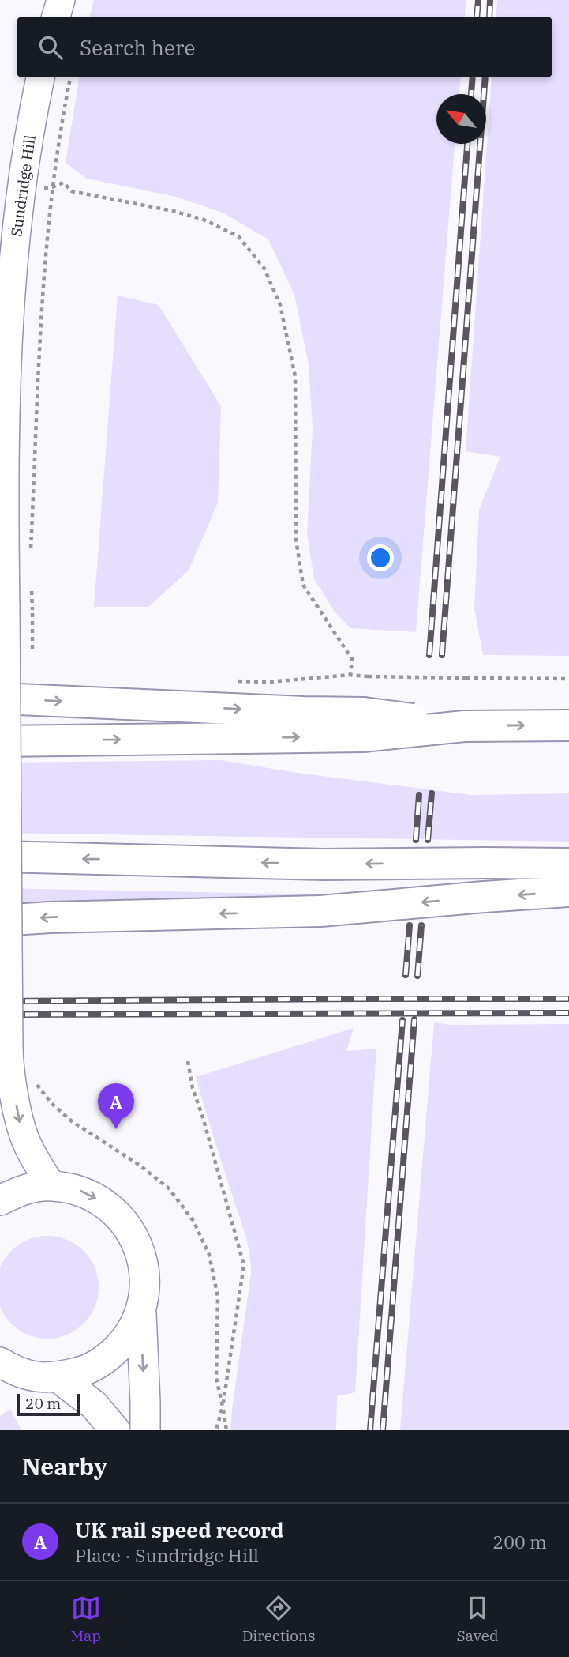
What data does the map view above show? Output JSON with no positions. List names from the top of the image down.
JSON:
{
  "streets": {
    "main road": ["Sundridge Hill"]
  },
  "scale_bar": "20 m",
  "north": "top left",
  "page": {
    "search": "Search here",
    "pins": "A",
    "scale": "20 m",
    "heading": "Nearby",
    "list": [
      {
        "mark": "A",
        "name": "UK rail speed record",
        "note": "Place · Sundridge Hill",
        "value": "200 m"
      }
    ],
    "nav": ["Map", "Directions", "Saved"]
  }
}
